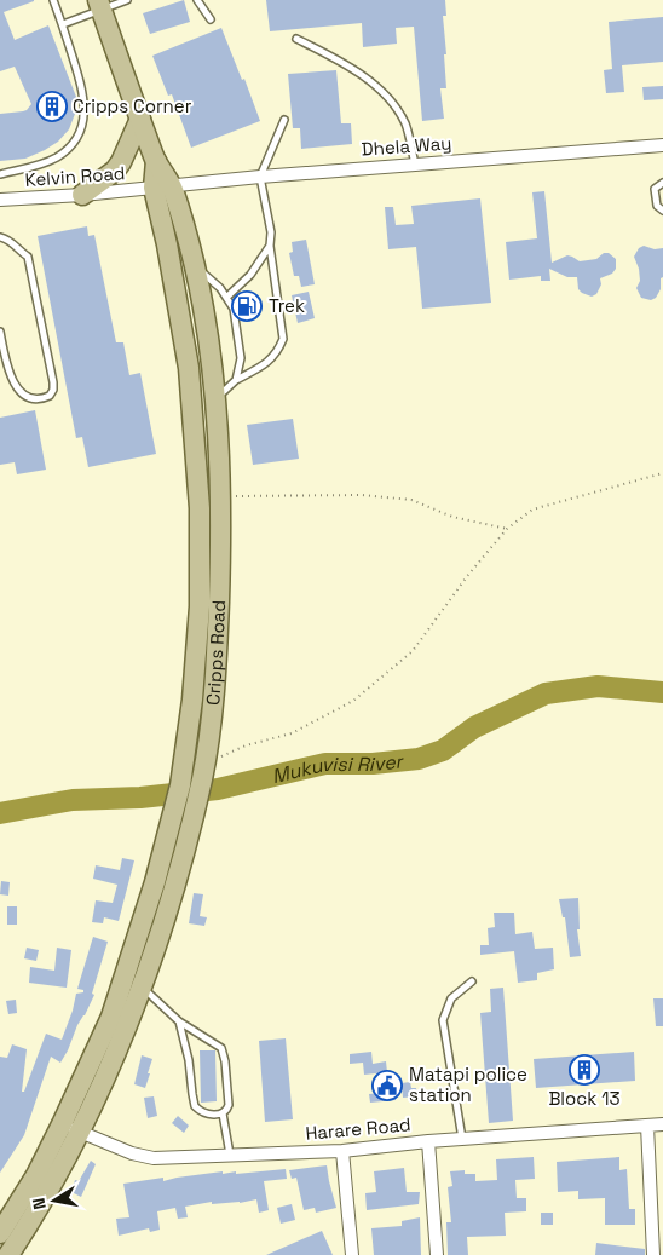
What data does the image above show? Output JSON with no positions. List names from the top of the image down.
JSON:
{
  "streets": {
    "main road": ["Cripps Road"],
    "street": ["Dhela Way", "Kelvin Road", "Harare Road"]
  },
  "crossings": [
    ["Dhela Way", "Kelvin Road"],
    ["Dhela Way", "Cripps Road"],
    ["Kelvin Road", "Cripps Road"],
    ["Cripps Road", "Harare Road"]
  ],
  "water": ["Mukuvisi River"],
  "places": {
    "building": ["Cripps Corner", "Block 13"],
    "fuel station": ["Trek"],
    "public building": ["Matapi police station"]
  },
  "north": "left"
}
